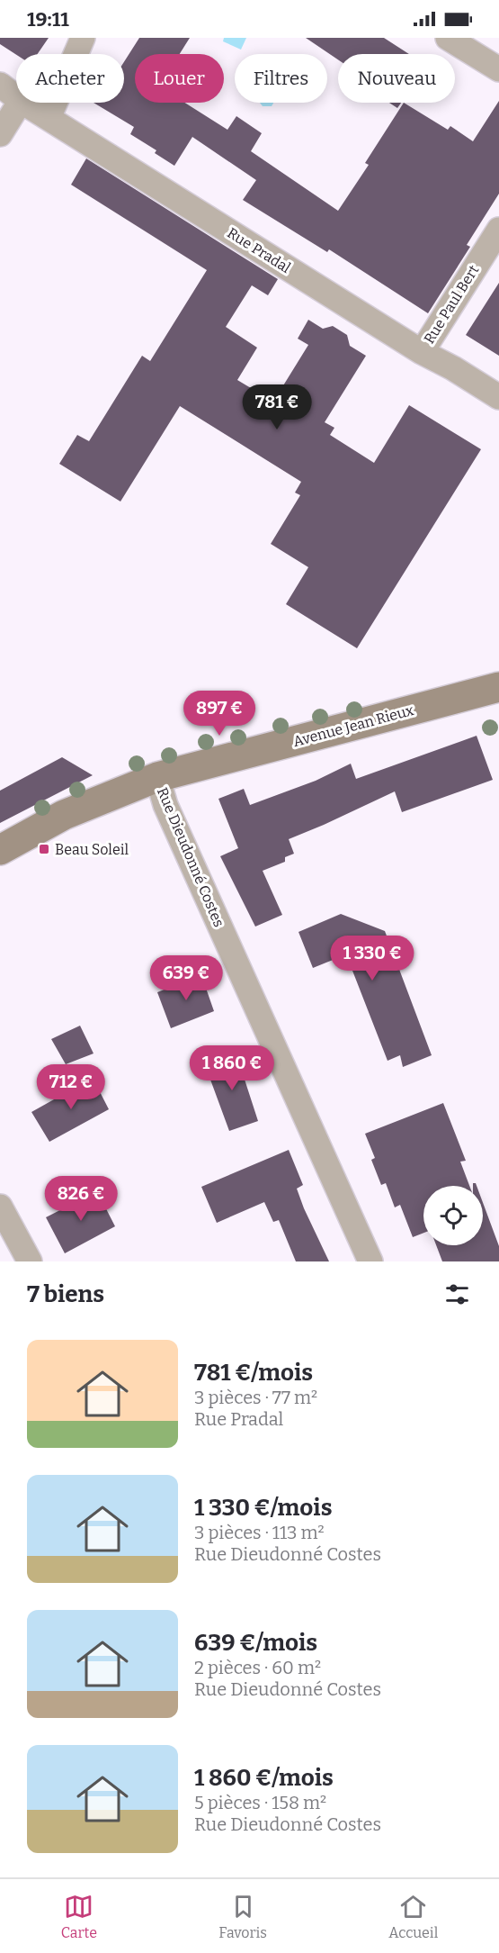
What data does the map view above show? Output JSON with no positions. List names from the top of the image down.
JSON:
{
  "streets": {
    "main road": ["Avenue Jean Rieux"],
    "street": ["Rue Pradal", "Rue Paul Bert", "Rue Dieudonné Costes"]
  },
  "crossings": [
    ["Rue Pradal", "Rue Paul Bert"],
    ["Avenue Jean Rieux", "Rue Dieudonné Costes"]
  ],
  "places": {
    "transit": ["Beau Soleil"]
  },
  "page": {
    "status": "19:11",
    "chip": [
      "Acheter",
      "Louer",
      "Filtres",
      "Nouveau"
    ],
    "price": [
      "781 €",
      "897 €",
      "1 330 €",
      "639 €",
      "1 860 €",
      "712 €",
      "826 €"
    ],
    "heading": "7 biens",
    "list": [
      {
        "name": "781 €/mois",
        "note": "3 pièces · 77 m² · Rue Pradal"
      },
      {
        "name": "1 330 €/mois",
        "note": "3 pièces · 113 m² · Rue Dieudonné Costes"
      },
      {
        "name": "639 €/mois",
        "note": "2 pièces · 60 m² · Rue Dieudonné Costes"
      },
      {
        "name": "1 860 €/mois",
        "note": "5 pièces · 158 m² · Rue Dieudonné Costes"
      }
    ],
    "tabs": ["Carte", "Favoris", "Accueil"]
  }
}
